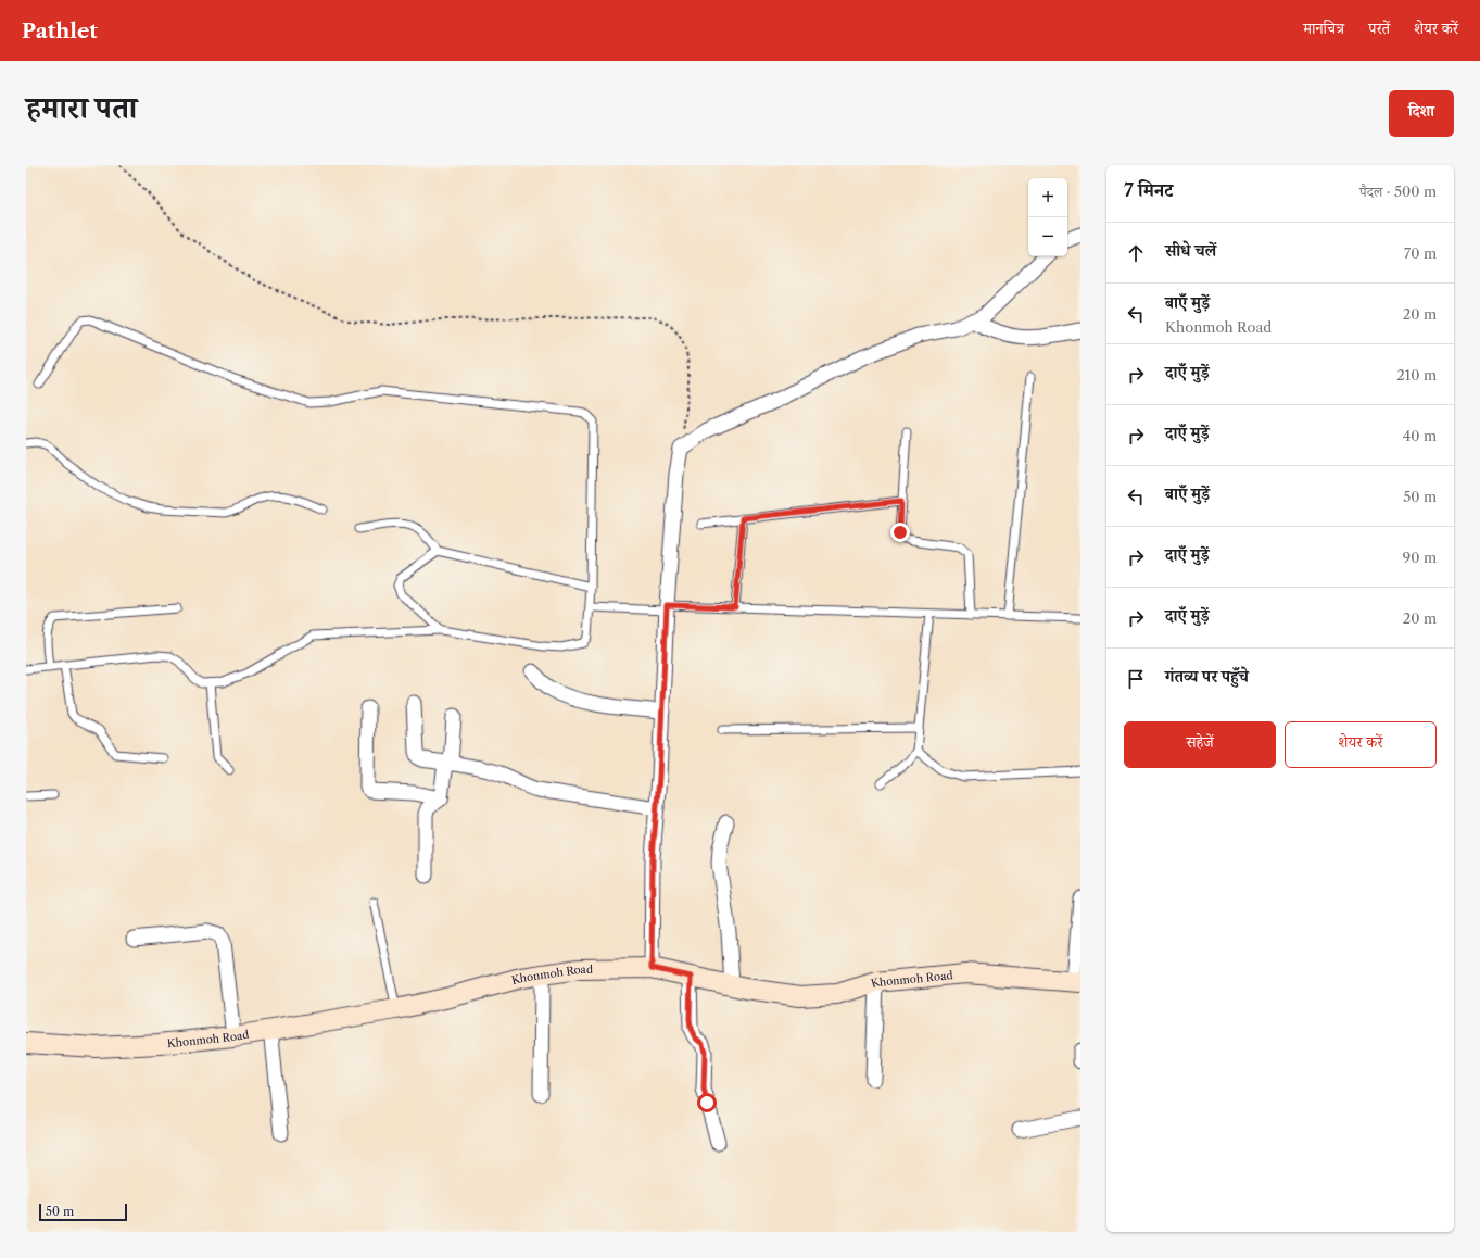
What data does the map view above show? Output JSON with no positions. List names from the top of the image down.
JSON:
{
  "streets": {
    "main road": ["Khonmoh Road"]
  },
  "scale_bar": "50 m",
  "page": {
    "header": "Pathlet",
    "nav": ["मानचित्र", "परतें", "शेयर करें"],
    "title": "हमारा पता",
    "buttons": [
      "दिशा",
      ["सहेजें", "शेयर करें"]
    ],
    "heading": ["7 मिनट", "पैदल · 500 m"],
    "map_buttons": ["+", "−"],
    "list": [
      ["सीधे चलें", "70 m"],
      ["बाएँ मुड़ें", "Khonmoh Road", "20 m"],
      ["दाएँ मुड़ें", "210 m"],
      ["दाएँ मुड़ें", "40 m"],
      ["बाएँ मुड़ें", "50 m"],
      ["दाएँ मुड़ें", "90 m"],
      ["दाएँ मुड़ें", "20 m"],
      "गंतव्य पर पहुँचे"
    ],
    "scale": "50 m"
  }
}
